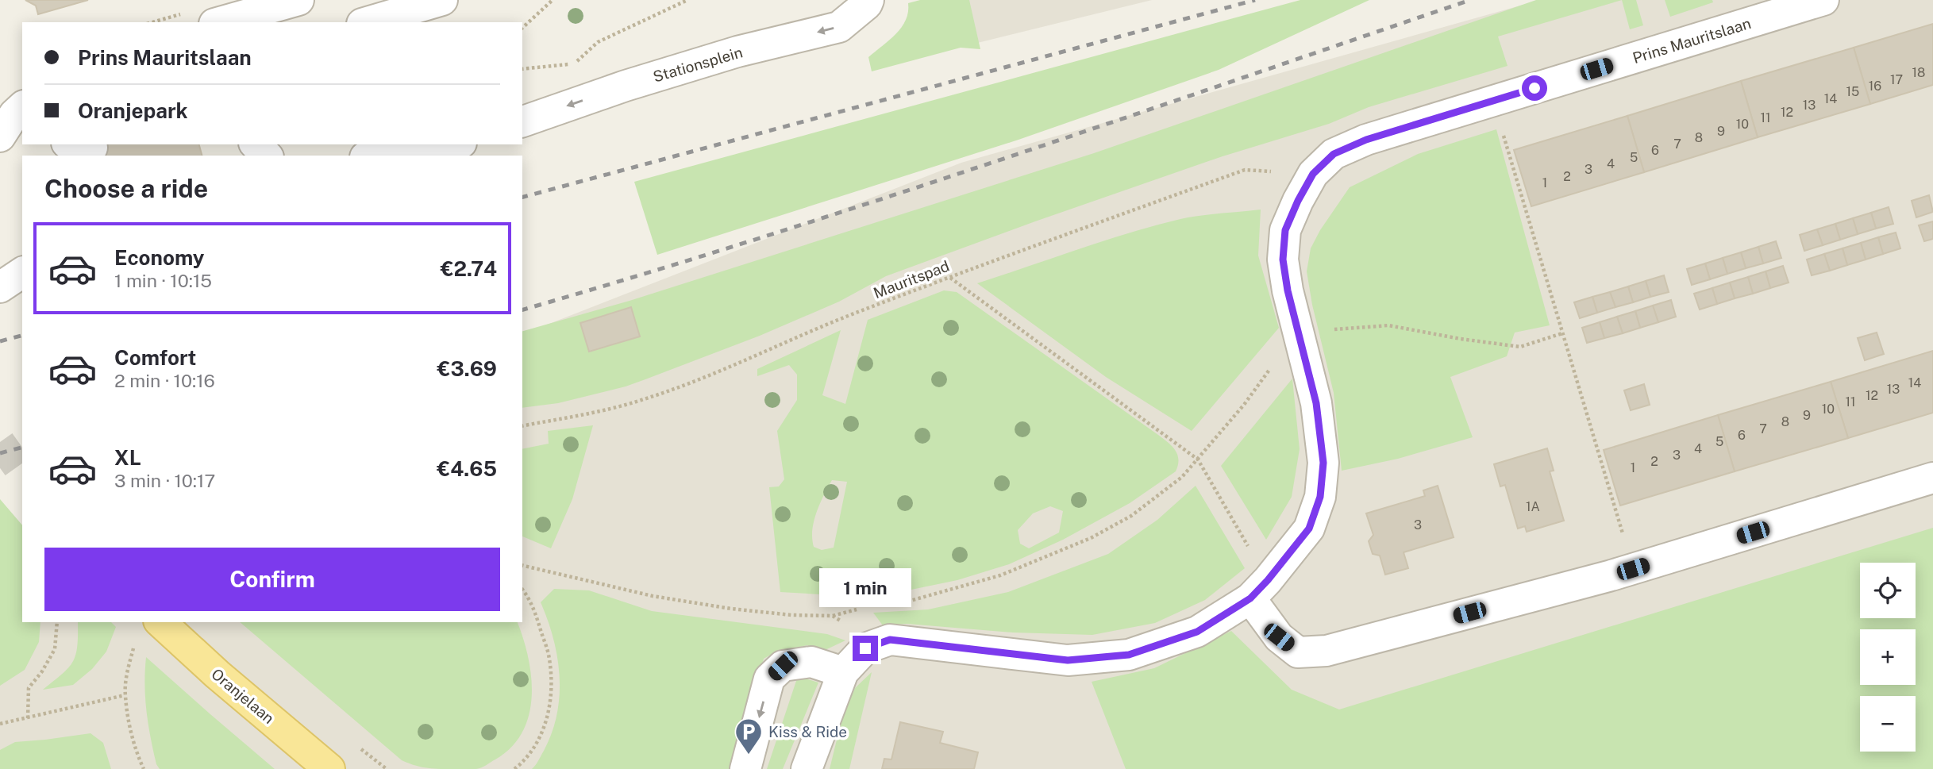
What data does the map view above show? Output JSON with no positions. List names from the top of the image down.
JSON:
{
  "streets": {
    "main road": ["Oranjelaan"],
    "street": ["Prins Mauritslaan", "Stationsplein"],
    "path": ["Mauritspad"]
  },
  "crossings": [
    ["Prins Mauritslaan", "Mauritspad"]
  ],
  "one_way": ["Stationsplein"],
  "places": {
    "parking": ["Kiss & Ride"]
  },
  "house_numbers": [
    "18",
    "17",
    "16",
    "15",
    "14",
    "13",
    "12",
    "11",
    "10",
    "9",
    "8",
    "7",
    "6",
    "5",
    "4",
    "3",
    "2",
    "1",
    "14",
    "13",
    "12",
    "11",
    "10",
    "9",
    "8",
    "7",
    "6",
    "5",
    "4",
    "3",
    "2",
    "1",
    "1A",
    "3"
  ],
  "page": {
    "banner": ["Prins Mauritslaan", "Oranjepark"],
    "heading": "Choose a ride",
    "list": [
      {
        "name": "Economy",
        "note": "1 min · 10:15",
        "value": "€2.74"
      },
      {
        "name": "Comfort",
        "note": "2 min · 10:16",
        "value": "€3.69"
      },
      {
        "name": "XL",
        "note": "3 min · 10:17",
        "value": "€4.65"
      }
    ],
    "buttons": "Confirm",
    "map_buttons": ["+", "−"],
    "bubble": "1 min"
  }
}
